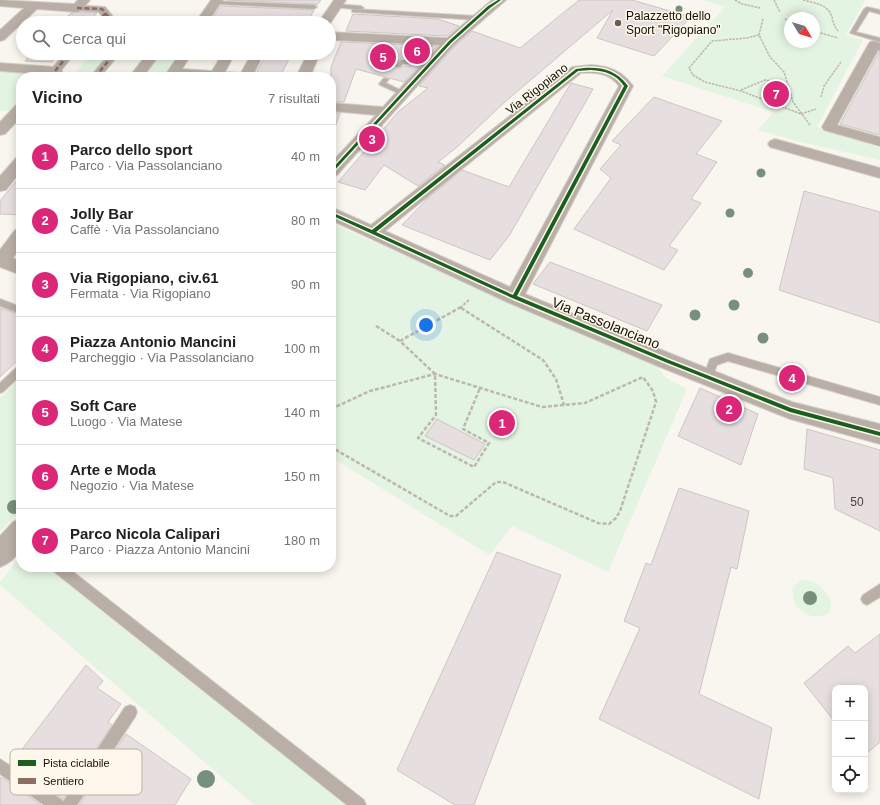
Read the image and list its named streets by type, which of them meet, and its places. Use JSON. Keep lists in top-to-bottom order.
{
  "streets": {
    "street": ["Via Rigopiano", "Via Passolanciano"]
  },
  "crossings": [
    ["Via Rigopiano", "Via Passolanciano"]
  ],
  "places": ["Palazzetto dello Sport \"Rigopiano\""],
  "house_numbers": ["50"],
  "legend": ["Pista ciclabile", "Sentiero"],
  "north": "bottom right",
  "page": {
    "search": "Cerca qui",
    "pins": [
      "6",
      "5",
      "7",
      "3",
      "4",
      "2",
      "1"
    ],
    "heading": ["Vicino", "7 risultati"],
    "list": [
      {
        "mark": "1",
        "name": "Parco dello sport",
        "note": "Parco · Via Passolanciano",
        "value": "40 m"
      },
      {
        "mark": "2",
        "name": "Jolly Bar",
        "note": "Caffè · Via Passolanciano",
        "value": "80 m"
      },
      {
        "mark": "3",
        "name": "Via Rigopiano, civ.61",
        "note": "Fermata · Via Rigopiano",
        "value": "90 m"
      },
      {
        "mark": "4",
        "name": "Piazza Antonio Mancini",
        "note": "Parcheggio · Via Passolanciano",
        "value": "100 m"
      },
      {
        "mark": "5",
        "name": "Soft Care",
        "note": "Luogo · Via Matese",
        "value": "140 m"
      },
      {
        "mark": "6",
        "name": "Arte e Moda",
        "note": "Negozio · Via Matese",
        "value": "150 m"
      },
      {
        "mark": "7",
        "name": "Parco Nicola Calipari",
        "note": "Parco · Piazza Antonio Mancini",
        "value": "180 m"
      }
    ],
    "map_buttons": ["+", "−"]
  }
}
